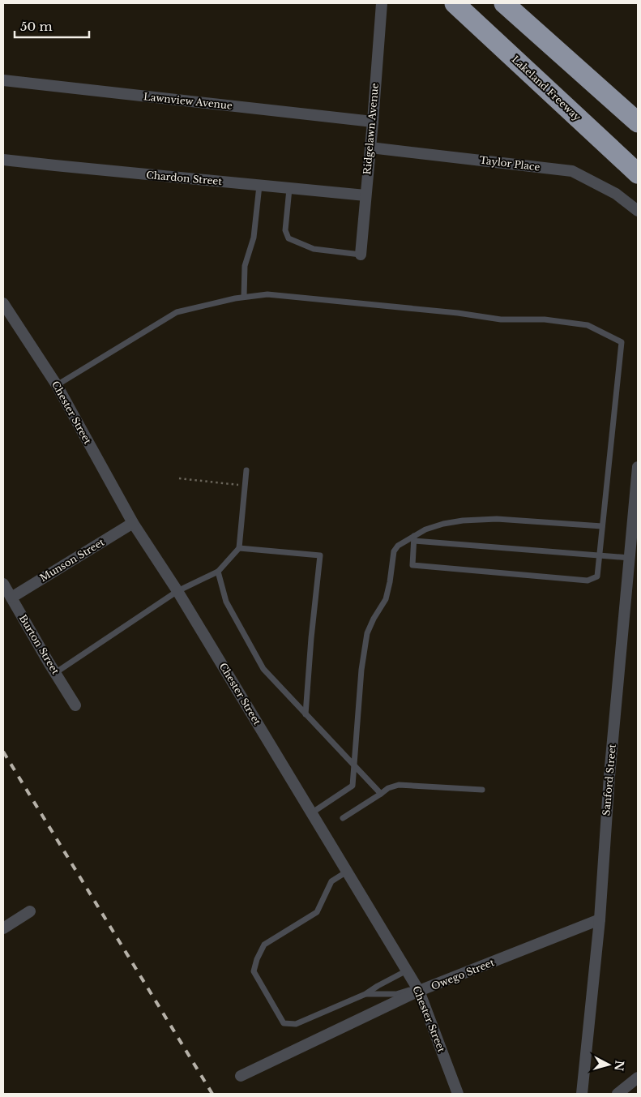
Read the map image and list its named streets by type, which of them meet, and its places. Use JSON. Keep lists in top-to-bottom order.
{
  "streets": {
    "highway": ["Lakeland Freeway"],
    "street": [
      "Lawnview Avenue",
      "Ridgelawn Avenue",
      "Taylor Place",
      "Chardon Street",
      "Chester Street",
      "Munson Street",
      "Burton Street",
      "Sanford Street",
      "Owego Street"
    ]
  },
  "crossings": [
    ["Lawnview Avenue", "Ridgelawn Avenue"],
    ["Ridgelawn Avenue", "Taylor Place"],
    ["Ridgelawn Avenue", "Chardon Street"],
    ["Chester Street", "Munson Street"],
    ["Chester Street", "Owego Street"],
    ["Munson Street", "Burton Street"],
    ["Sanford Street", "Owego Street"]
  ],
  "scale_bar": "50 m",
  "north": "right"
}
